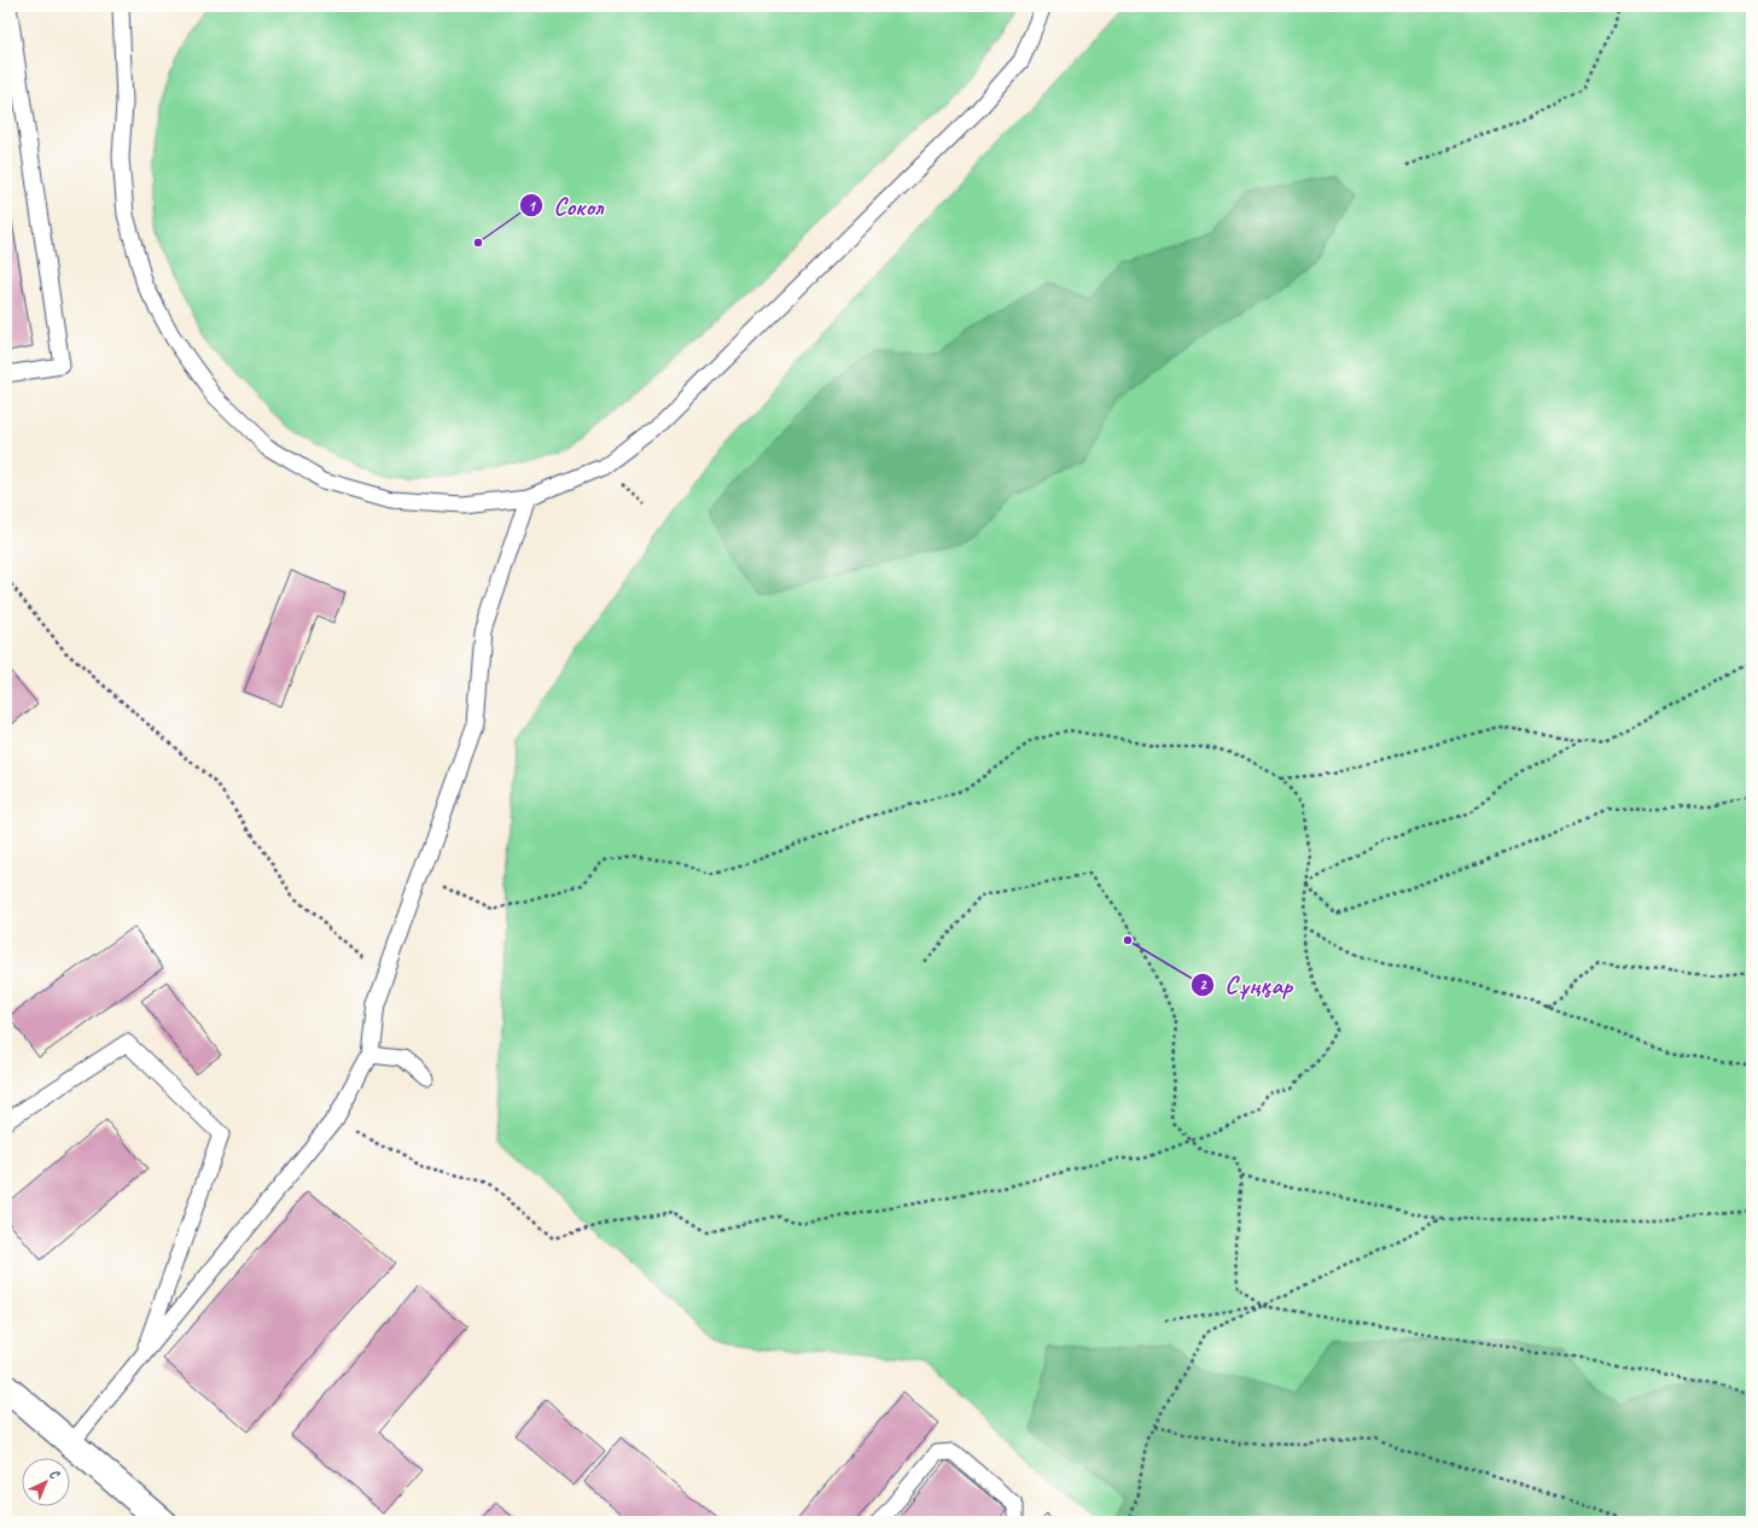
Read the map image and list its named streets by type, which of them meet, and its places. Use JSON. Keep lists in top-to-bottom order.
{
  "places": ["Сокол", "Сұңқар"],
  "north": "top right"
}
